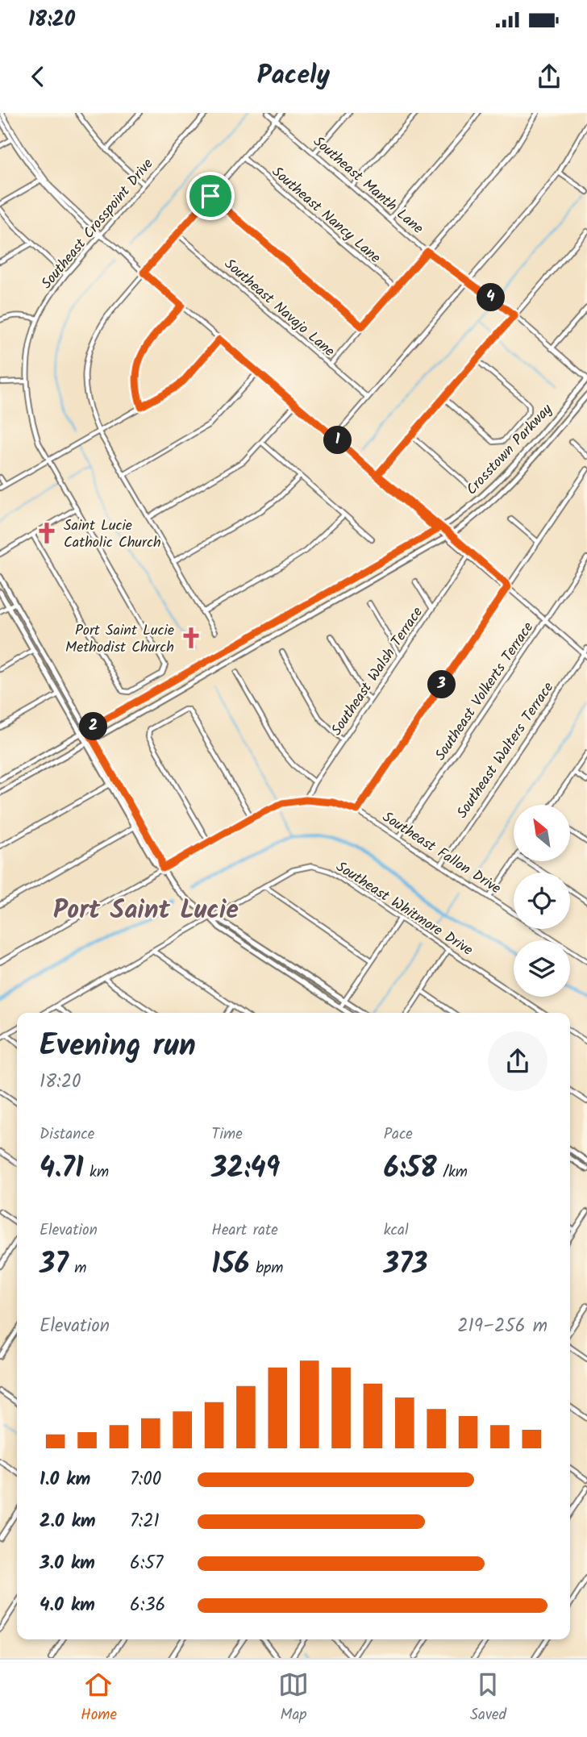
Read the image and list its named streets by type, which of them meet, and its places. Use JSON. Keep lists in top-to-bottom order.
{
  "streets": {
    "main road": ["Crosstown Parkway"],
    "street": [
      "Southeast Manth Lane",
      "Southeast Nancy Lane",
      "Southeast Crosspoint Drive",
      "Southeast Navajo Lane",
      "Southeast Walsh Terrace",
      "Southeast Volkerts Terrace",
      "Southeast Walters Terrace",
      "Southeast Fallon Drive",
      "Southeast Whitmore Drive"
    ]
  },
  "crossings": [
    ["Southeast Manth Lane", "Crosstown Parkway"],
    ["Southeast Walsh Terrace", "Southeast Fallon Drive"],
    ["Southeast Volkerts Terrace", "Southeast Fallon Drive"],
    ["Southeast Walters Terrace", "Southeast Fallon Drive"]
  ],
  "districts": ["Port Saint Lucie"],
  "places": {
    "church": ["Saint Lucie Catholic Church", "Port Saint Lucie Methodist Church"]
  },
  "north": "top left",
  "page": {
    "status": "18:20",
    "header": "Pacely",
    "pins": [
      "4",
      "1",
      "3",
      "2"
    ],
    "heading": ["Evening run", "18:20"],
    "stats": [
      ["Distance", "4.71 km"],
      ["Time", "32:49"],
      ["Pace", "6:58 /km"],
      ["Elevation", "37 m"],
      ["Heart rate", "156 bpm"],
      ["kcal", "373"]
    ],
    "chart": ["Elevation", "219–256 m"],
    "list": [
      {
        "name": "1.0 km",
        "note": "7:00"
      },
      {
        "name": "2.0 km",
        "note": "7:21"
      },
      {
        "name": "3.0 km",
        "note": "6:57"
      },
      {
        "name": "4.0 km",
        "note": "6:36"
      }
    ],
    "tabs": ["Home", "Map", "Saved"]
  }
}
